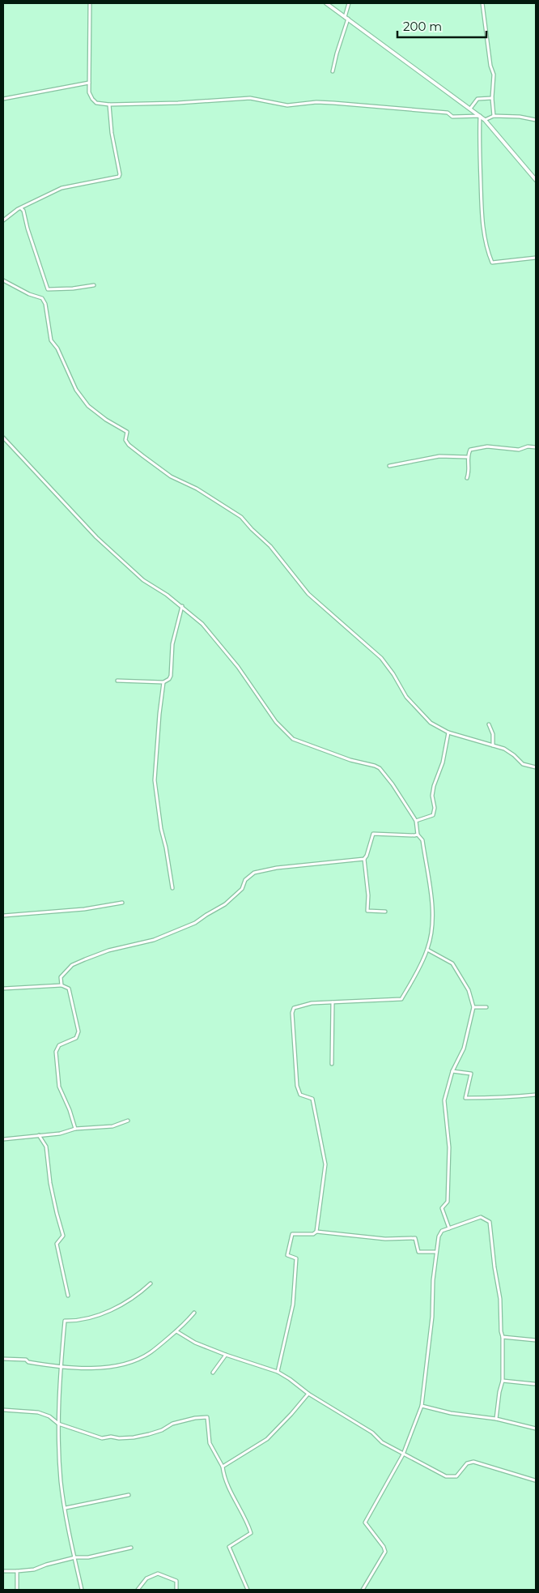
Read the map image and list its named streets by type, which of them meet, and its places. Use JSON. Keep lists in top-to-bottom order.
{
  "scale_bar": "200 m"
}
